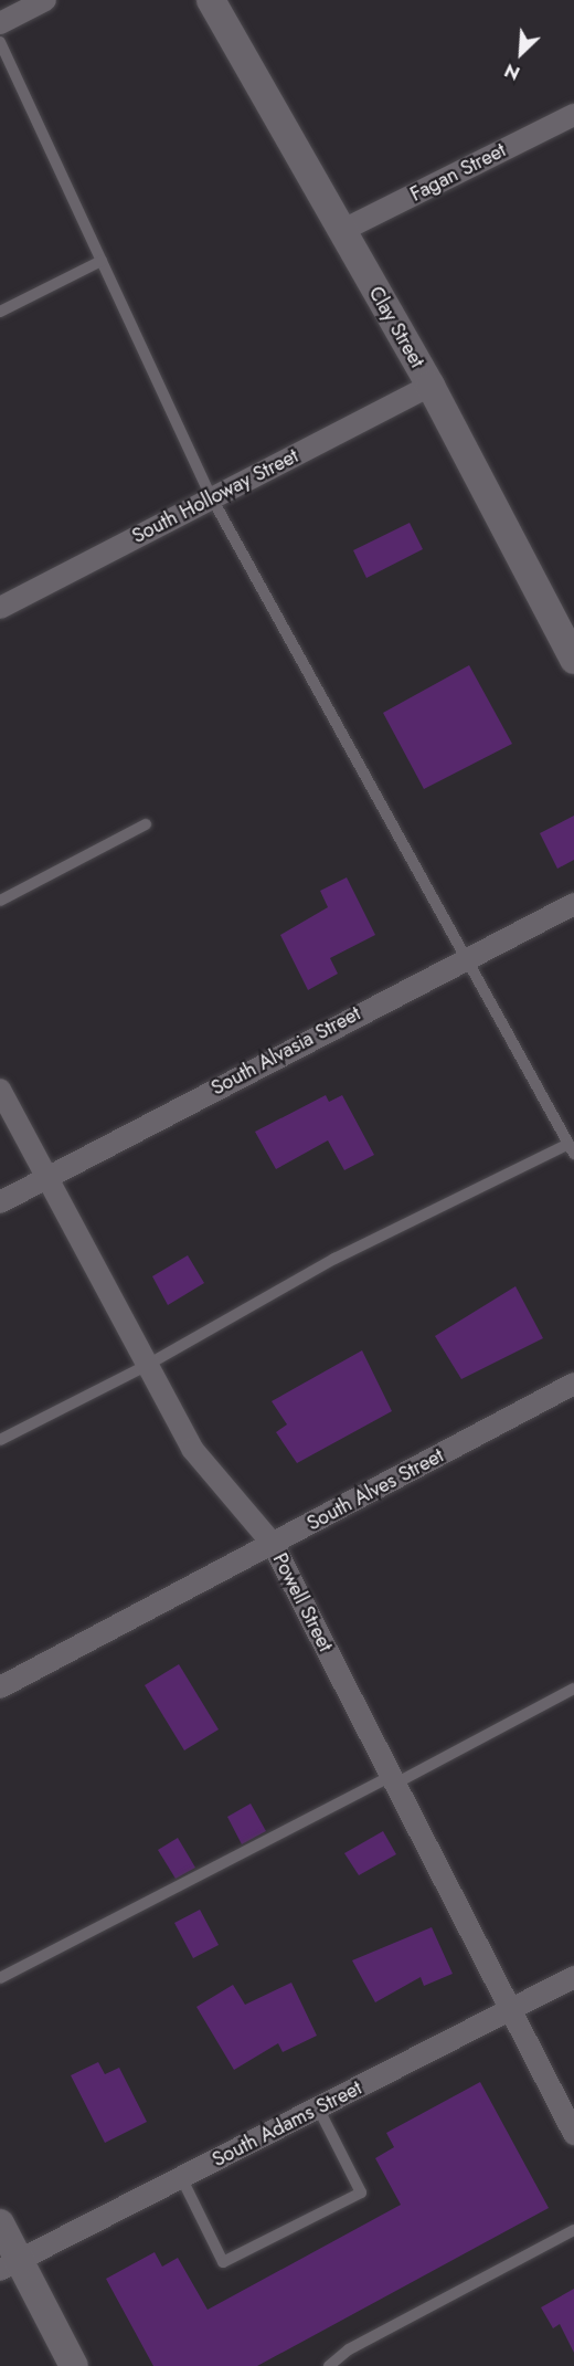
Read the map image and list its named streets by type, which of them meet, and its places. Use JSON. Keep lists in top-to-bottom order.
{
  "streets": {
    "street": [
      "Fagan Street",
      "Clay Street",
      "South Holloway Street",
      "South Alvasia Street",
      "South Alves Street",
      "Powell Street",
      "South Adams Street"
    ]
  },
  "crossings": [
    ["Fagan Street", "Clay Street"],
    ["Clay Street", "South Holloway Street"],
    ["South Alvasia Street", "Powell Street"],
    ["South Alves Street", "Powell Street"],
    ["Powell Street", "South Adams Street"]
  ],
  "north": "bottom left"
}
